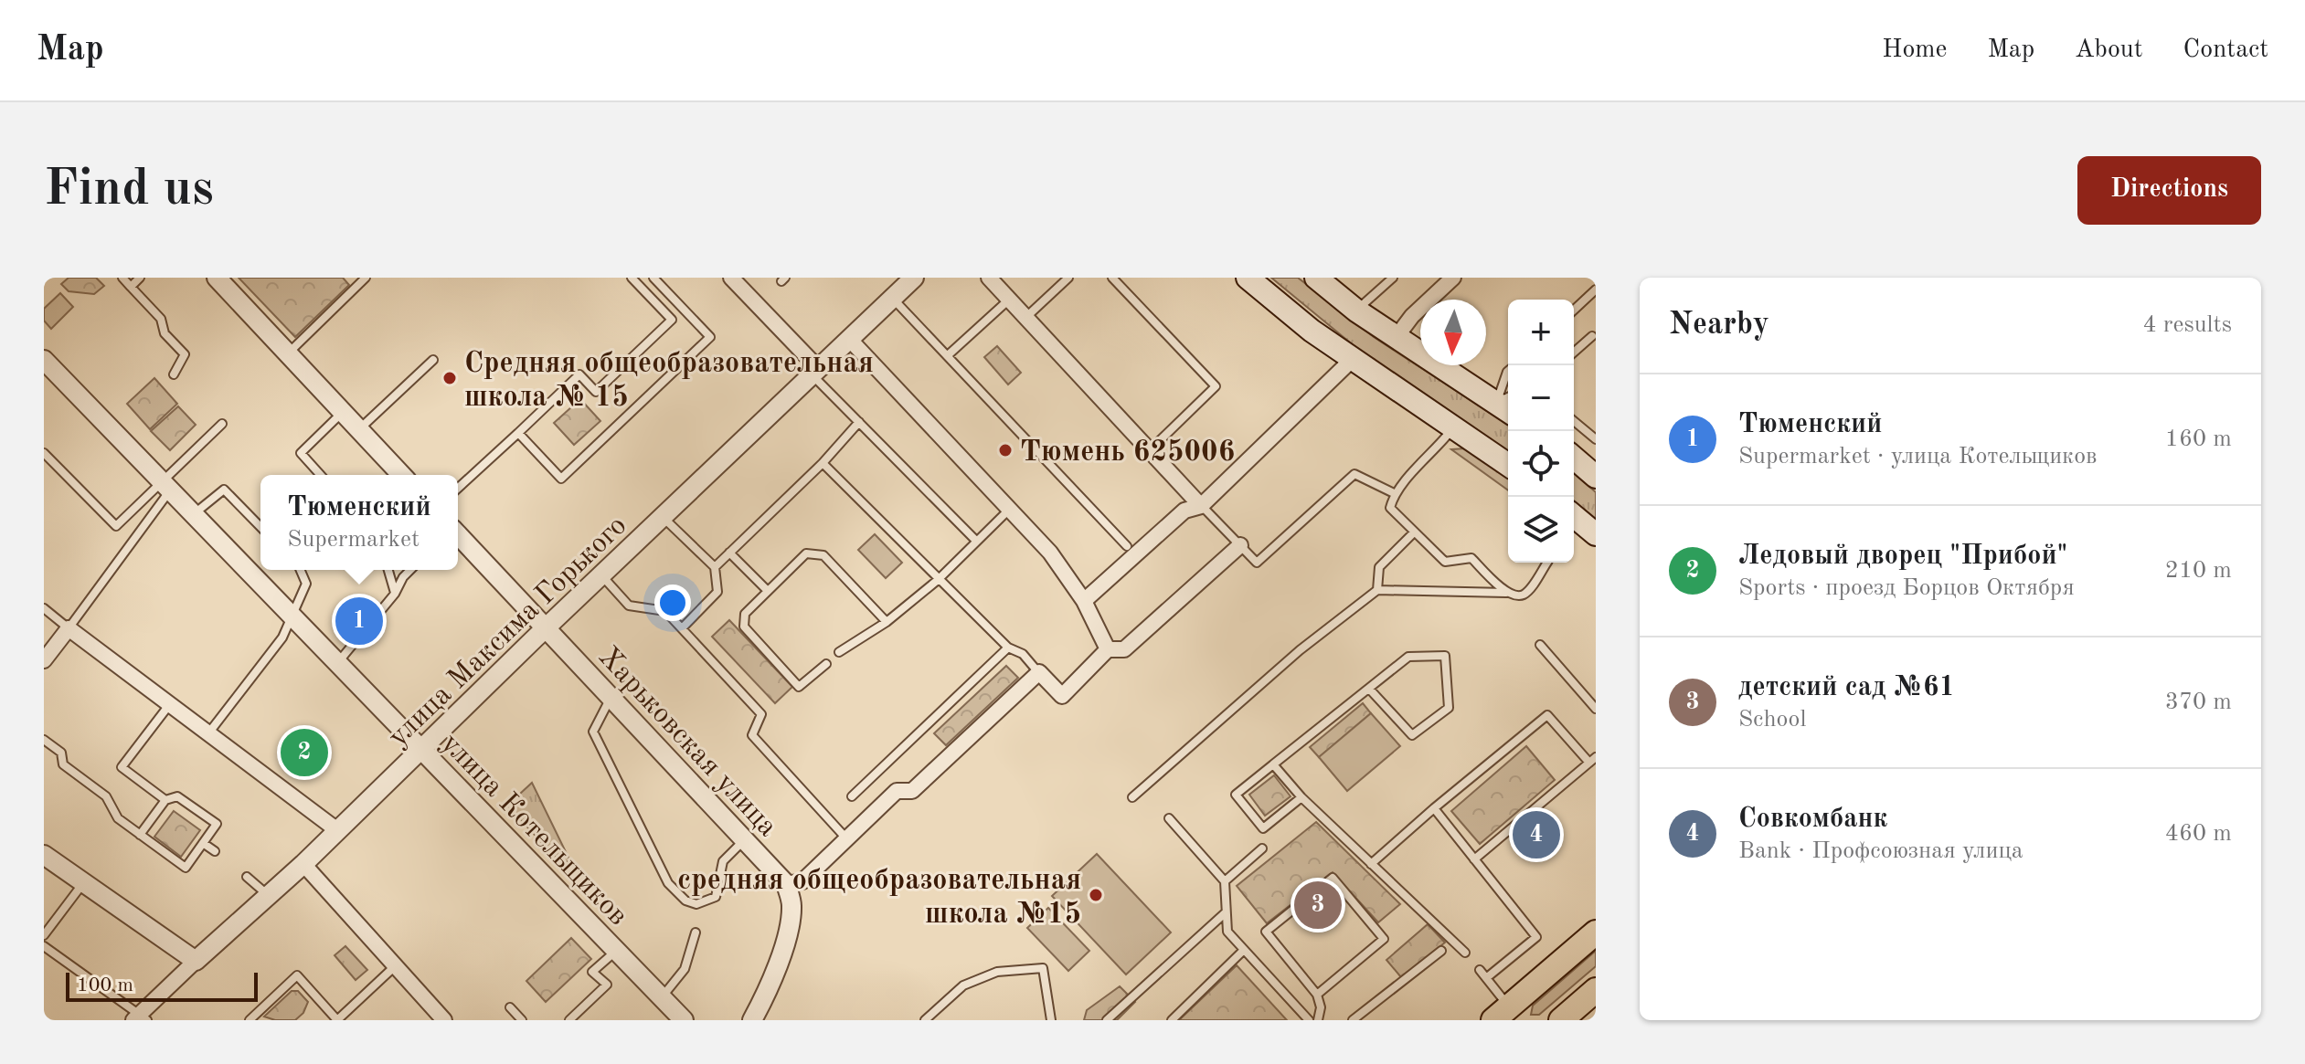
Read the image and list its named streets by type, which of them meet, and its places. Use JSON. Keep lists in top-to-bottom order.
{
  "streets": {
    "street": ["улица Максима Горького", "Харьковская улица", "улица Котельщиков"]
  },
  "crossings": [
    ["улица Максима Горького", "Харьковская улица"],
    ["улица Максима Горького", "улица Котельщиков"]
  ],
  "places": ["Средняя общеобразовательная школа № 15", "Тюмень 625006", "средняя общеобразовательная школа №15"],
  "scale_bar": "100 m",
  "north": "bottom",
  "page": {
    "header": "Map",
    "nav": [
      "Home",
      "Map",
      "About",
      "Contact"
    ],
    "buttons": "Directions",
    "title": "Find us",
    "heading": ["Nearby", "4 results"],
    "map_buttons": ["+", "−"],
    "list": [
      {
        "mark": "1",
        "name": "Тюменский",
        "note": "Supermarket · улица Котельщиков",
        "value": "160 m"
      },
      {
        "mark": "2",
        "name": "Ледовый дворец \"Прибой\"",
        "note": "Sports · проезд Борцов Октября",
        "value": "210 m"
      },
      {
        "mark": "3",
        "name": "детский сад №61",
        "note": "School",
        "value": "370 m"
      },
      {
        "mark": "4",
        "name": "Совкомбанк",
        "note": "Bank · Профсоюзная улица",
        "value": "460 m"
      }
    ],
    "popup": ["Тюменский", "Supermarket"],
    "pins": [
      "1",
      "2",
      "4",
      "3"
    ],
    "scale": "100 m"
  }
}
